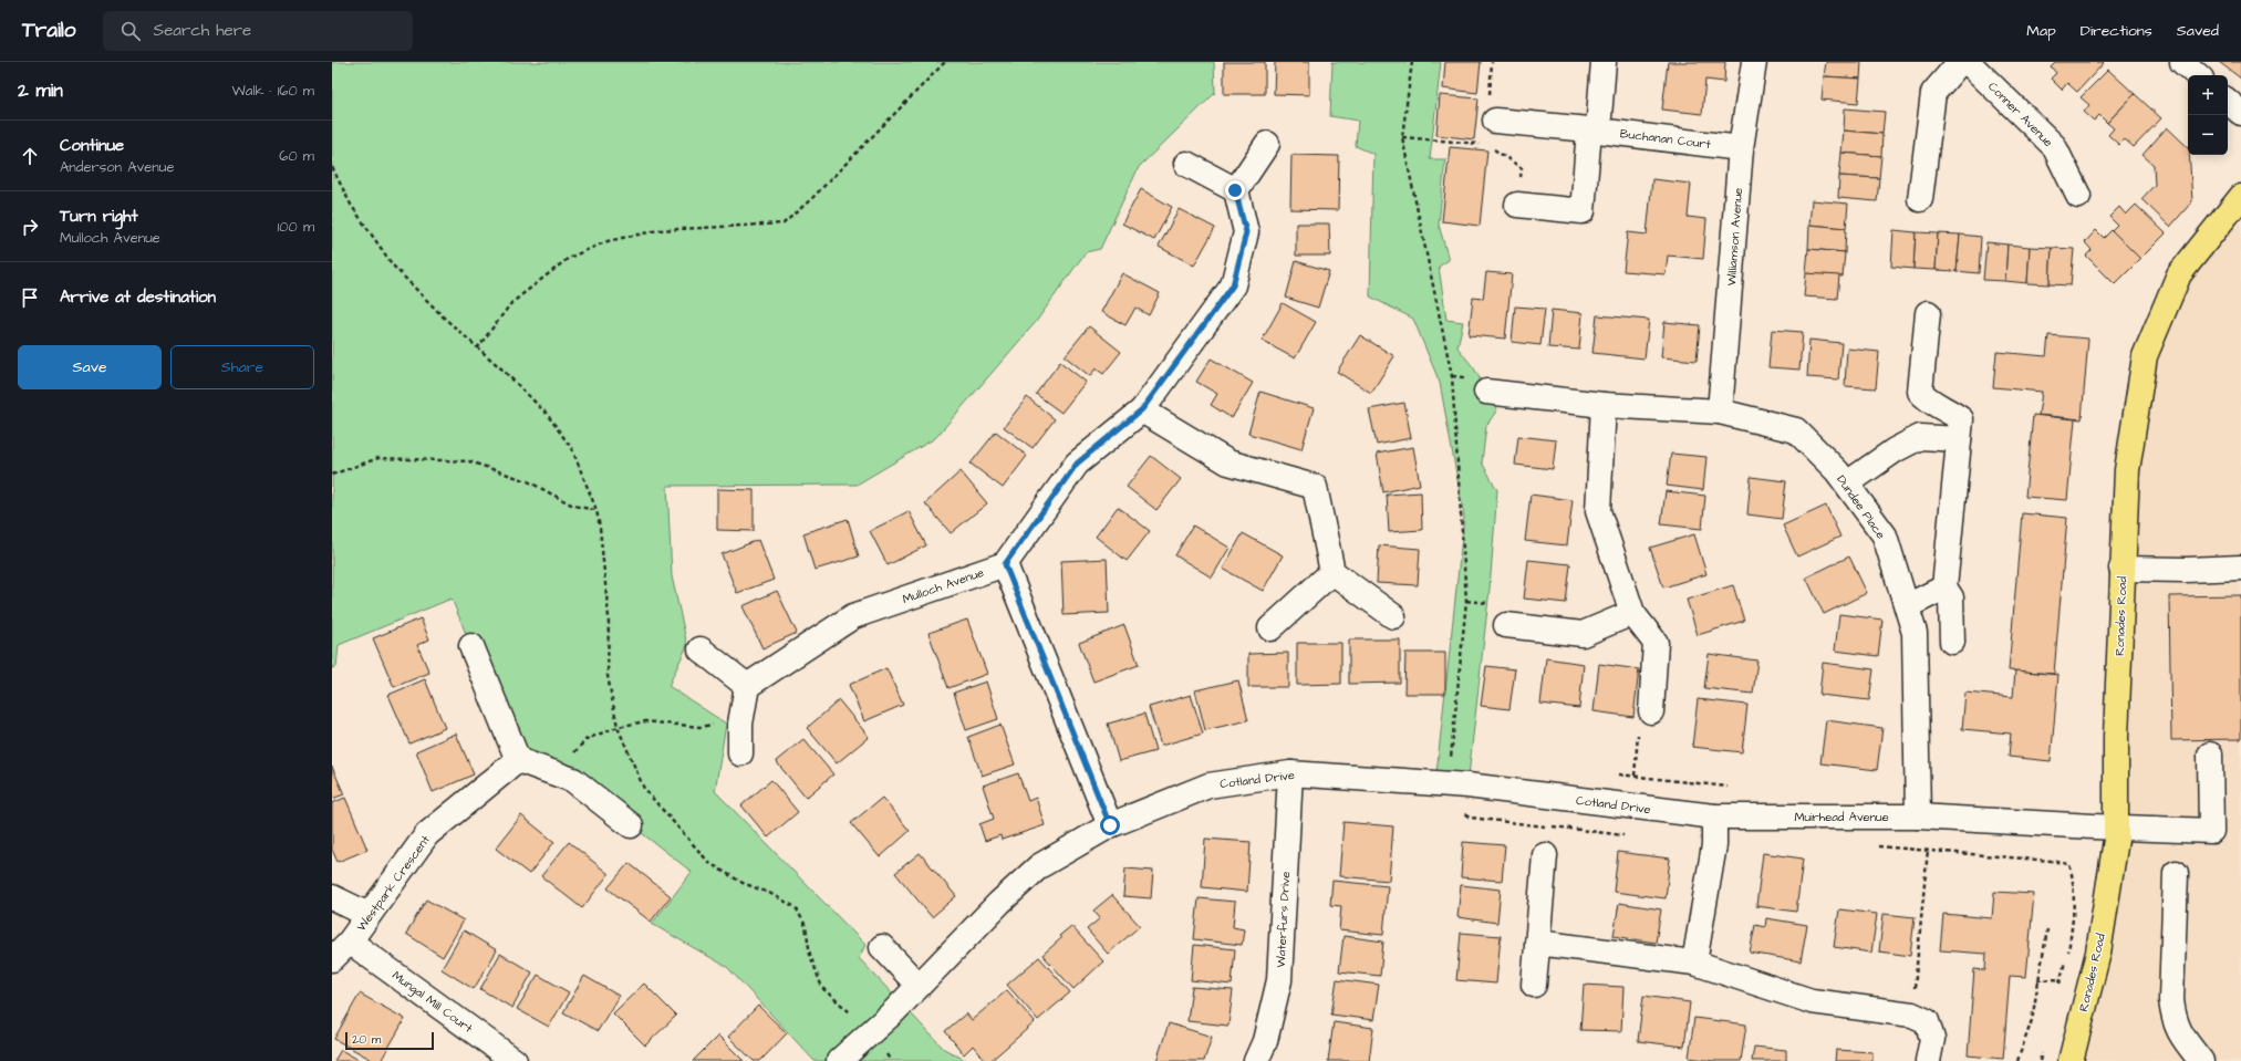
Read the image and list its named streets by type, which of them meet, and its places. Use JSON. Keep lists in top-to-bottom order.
{
  "streets": {
    "main road": ["Ronades Road"],
    "street": [
      "Conner Avenue",
      "Buchanan Court",
      "Williamson Avenue",
      "Dundee Place",
      "Mulloch Avenue",
      "Cotland Drive",
      "Muirhead Avenue",
      "Westpark Crescent",
      "Waterfurs Drive",
      "Mungal Mill Court"
    ]
  },
  "crossings": [
    ["Buchanan Court", "Williamson Avenue"],
    ["Williamson Avenue", "Dundee Place"],
    ["Dundee Place", "Muirhead Avenue"],
    ["Ronades Road", "Muirhead Avenue"],
    ["Cotland Drive", "Muirhead Avenue"],
    ["Cotland Drive", "Waterfurs Drive"],
    ["Westpark Crescent", "Mungal Mill Court"]
  ],
  "scale_bar": "20 m",
  "page": {
    "header": "Trailo",
    "search": "Search here",
    "nav": ["Map", "Directions", "Saved"],
    "heading": ["2 min", "Walk · 160 m"],
    "map_buttons": ["+", "−"],
    "list": [
      ["Continue", "Anderson Avenue", "60 m"],
      ["Turn right", "Mulloch Avenue", "100 m"],
      "Arrive at destination"
    ],
    "buttons": ["Save", "Share"],
    "scale": "20 m"
  }
}
